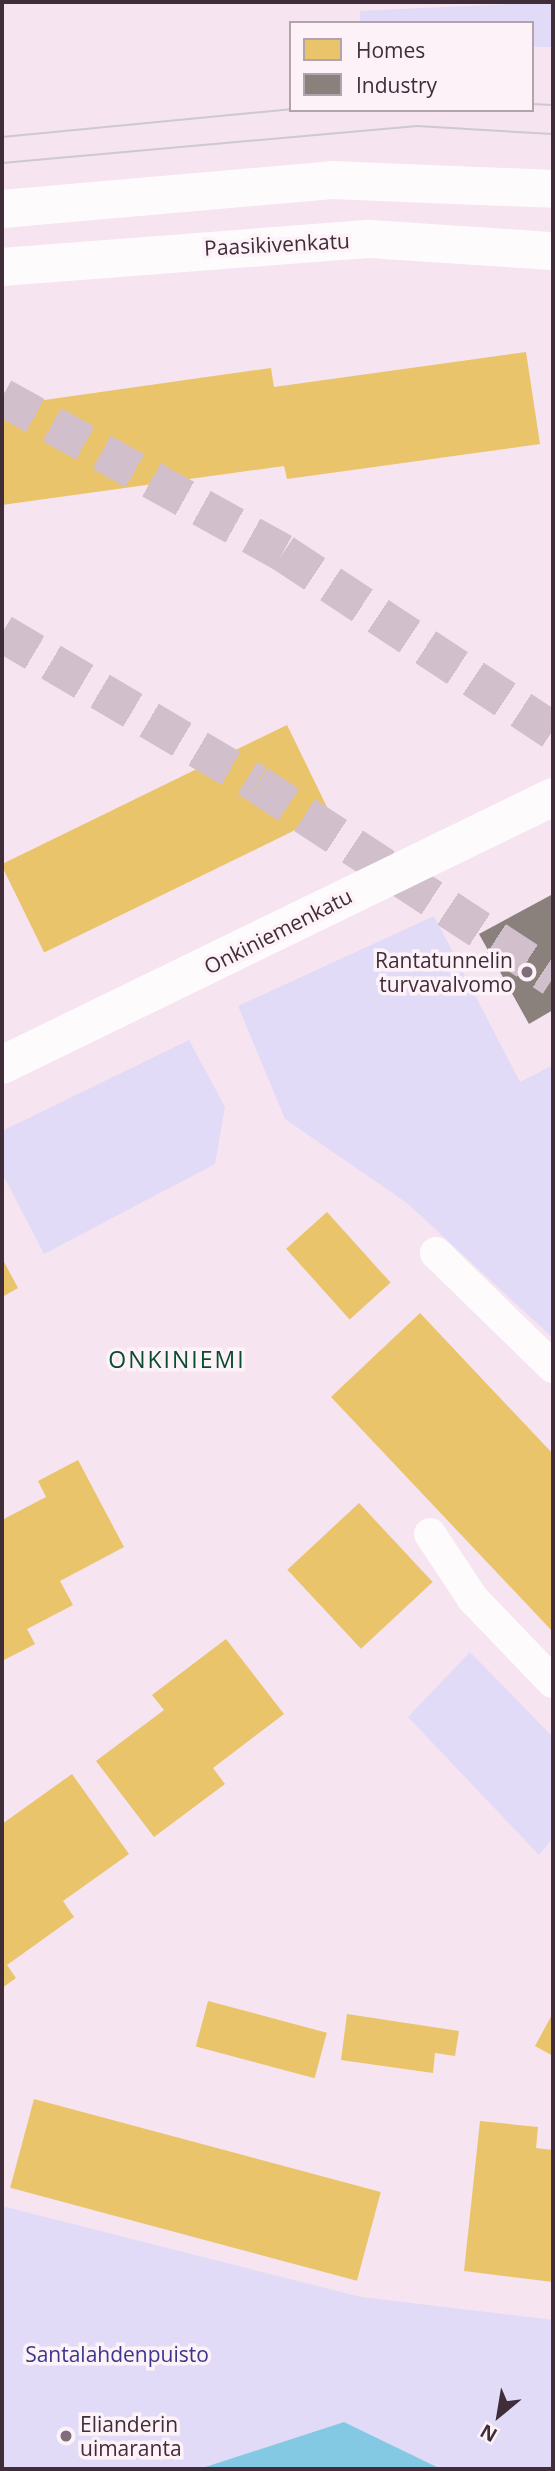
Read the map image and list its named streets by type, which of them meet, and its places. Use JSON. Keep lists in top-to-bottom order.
{
  "streets": {
    "main road": ["Paasikivenkatu", "Onkiniemenkatu"]
  },
  "districts": ["ONKINIEMI"],
  "parks": ["Santalahdenpuisto"],
  "places": ["Rantatunnelin turvavalvomo", "Elianderin uimaranta"],
  "legend": ["Homes", "Industry"],
  "north": "bottom left"
}
